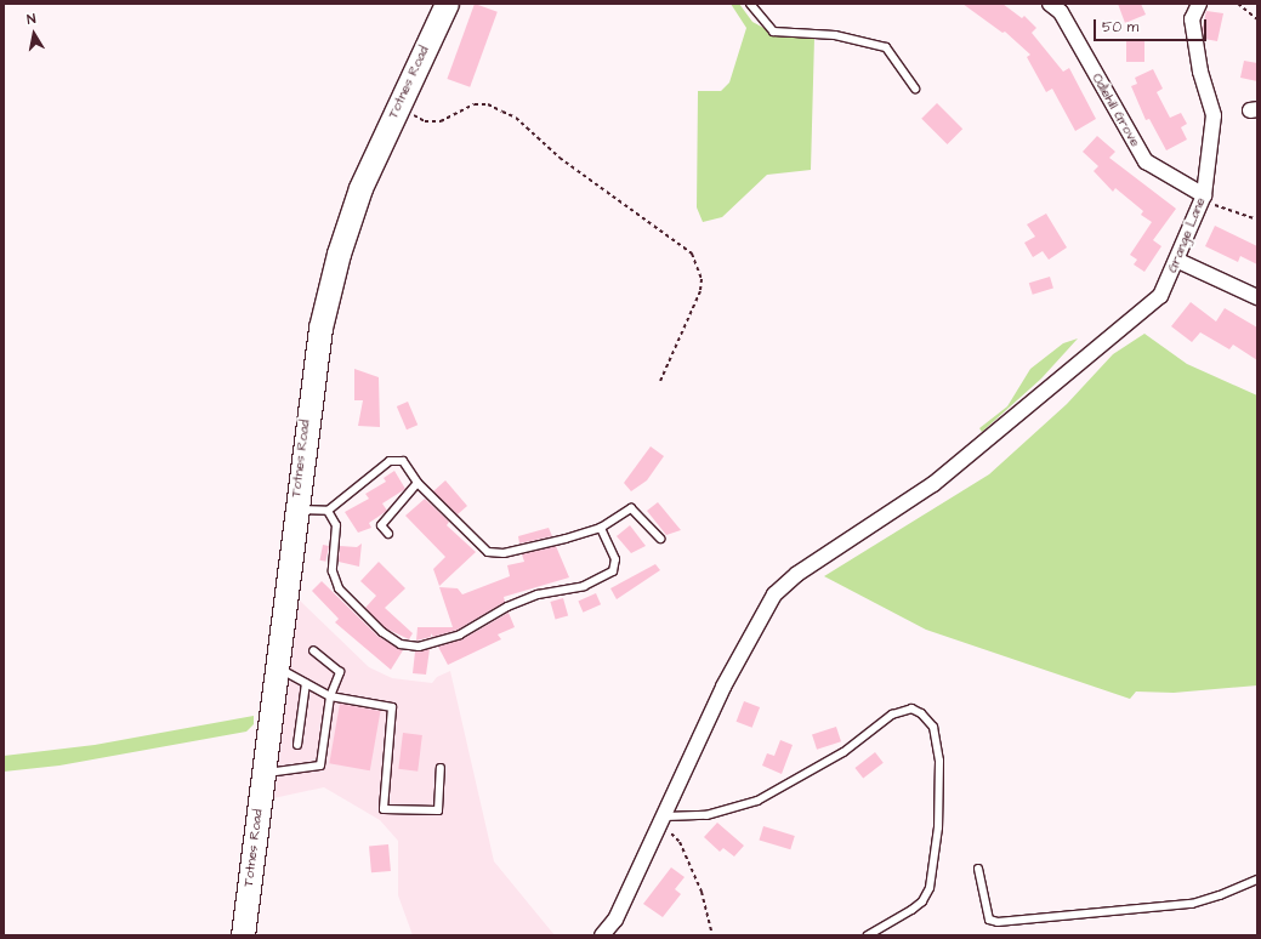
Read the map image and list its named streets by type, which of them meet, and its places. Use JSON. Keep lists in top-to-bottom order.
{
  "streets": {
    "main road": ["Totnes Road"],
    "street": ["Odlehill Grove", "Grange Lane"]
  },
  "crossings": [
    ["Odlehill Grove", "Grange Lane"]
  ],
  "scale_bar": "50 m",
  "north": "top"
}
